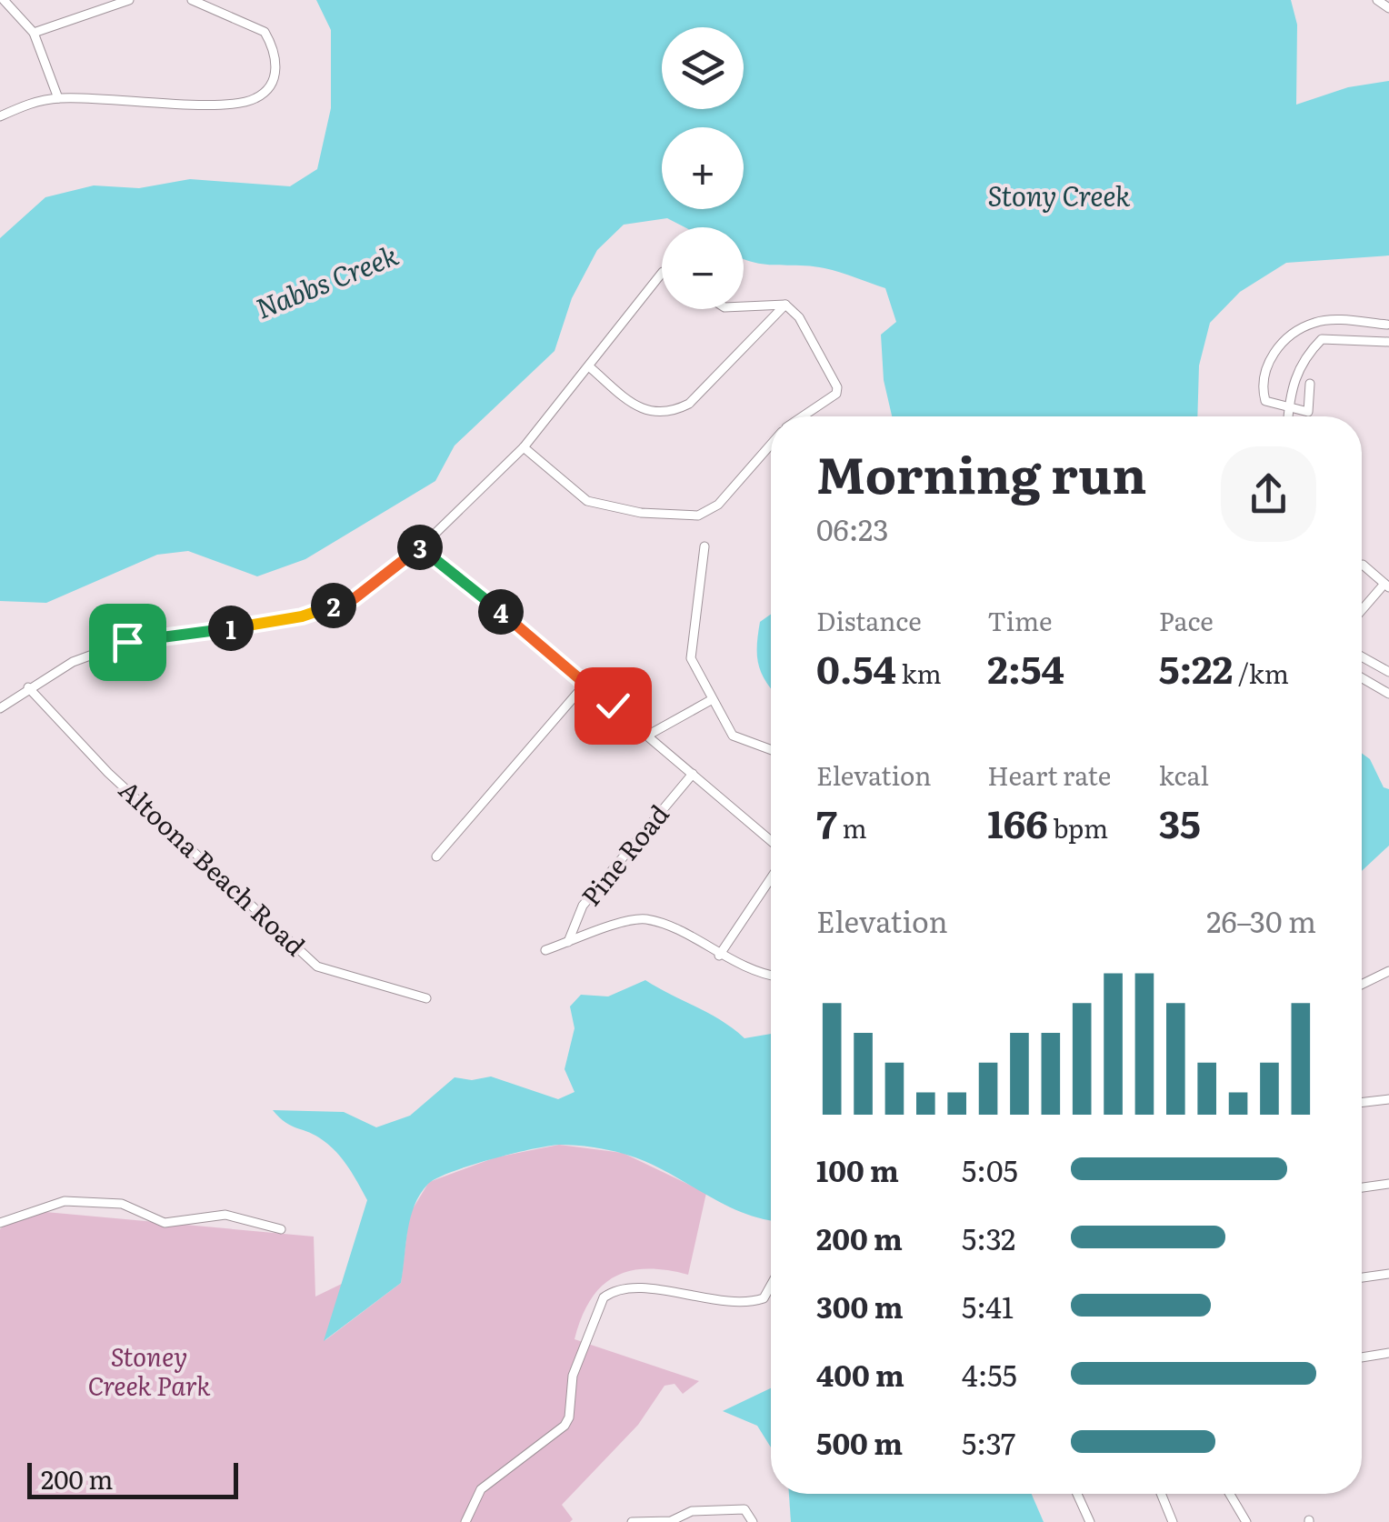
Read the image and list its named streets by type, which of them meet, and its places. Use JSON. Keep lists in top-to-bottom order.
{
  "streets": {
    "street": ["Pine Road", "Altoona Beach Road"]
  },
  "water": ["Stony Creek", "Nabbs Creek"],
  "parks": ["Stoney Creek Park"],
  "scale_bar": "200 m",
  "page": {
    "map_buttons": ["+", "−"],
    "heading": ["Morning run", "06:23"],
    "pins": [
      "3",
      "2",
      "4",
      "1"
    ],
    "stats": [
      ["Distance", "0.54 km"],
      ["Time", "2:54"],
      ["Pace", "5:22 /km"],
      ["Elevation", "7 m"],
      ["Heart rate", "166 bpm"],
      ["kcal", "35"]
    ],
    "chart": ["Elevation", "26–30 m"],
    "list": [
      {
        "name": "100 m",
        "note": "5:05"
      },
      {
        "name": "200 m",
        "note": "5:32"
      },
      {
        "name": "300 m",
        "note": "5:41"
      },
      {
        "name": "400 m",
        "note": "4:55"
      },
      {
        "name": "500 m",
        "note": "5:37"
      }
    ],
    "scale": "200 m"
  }
}
